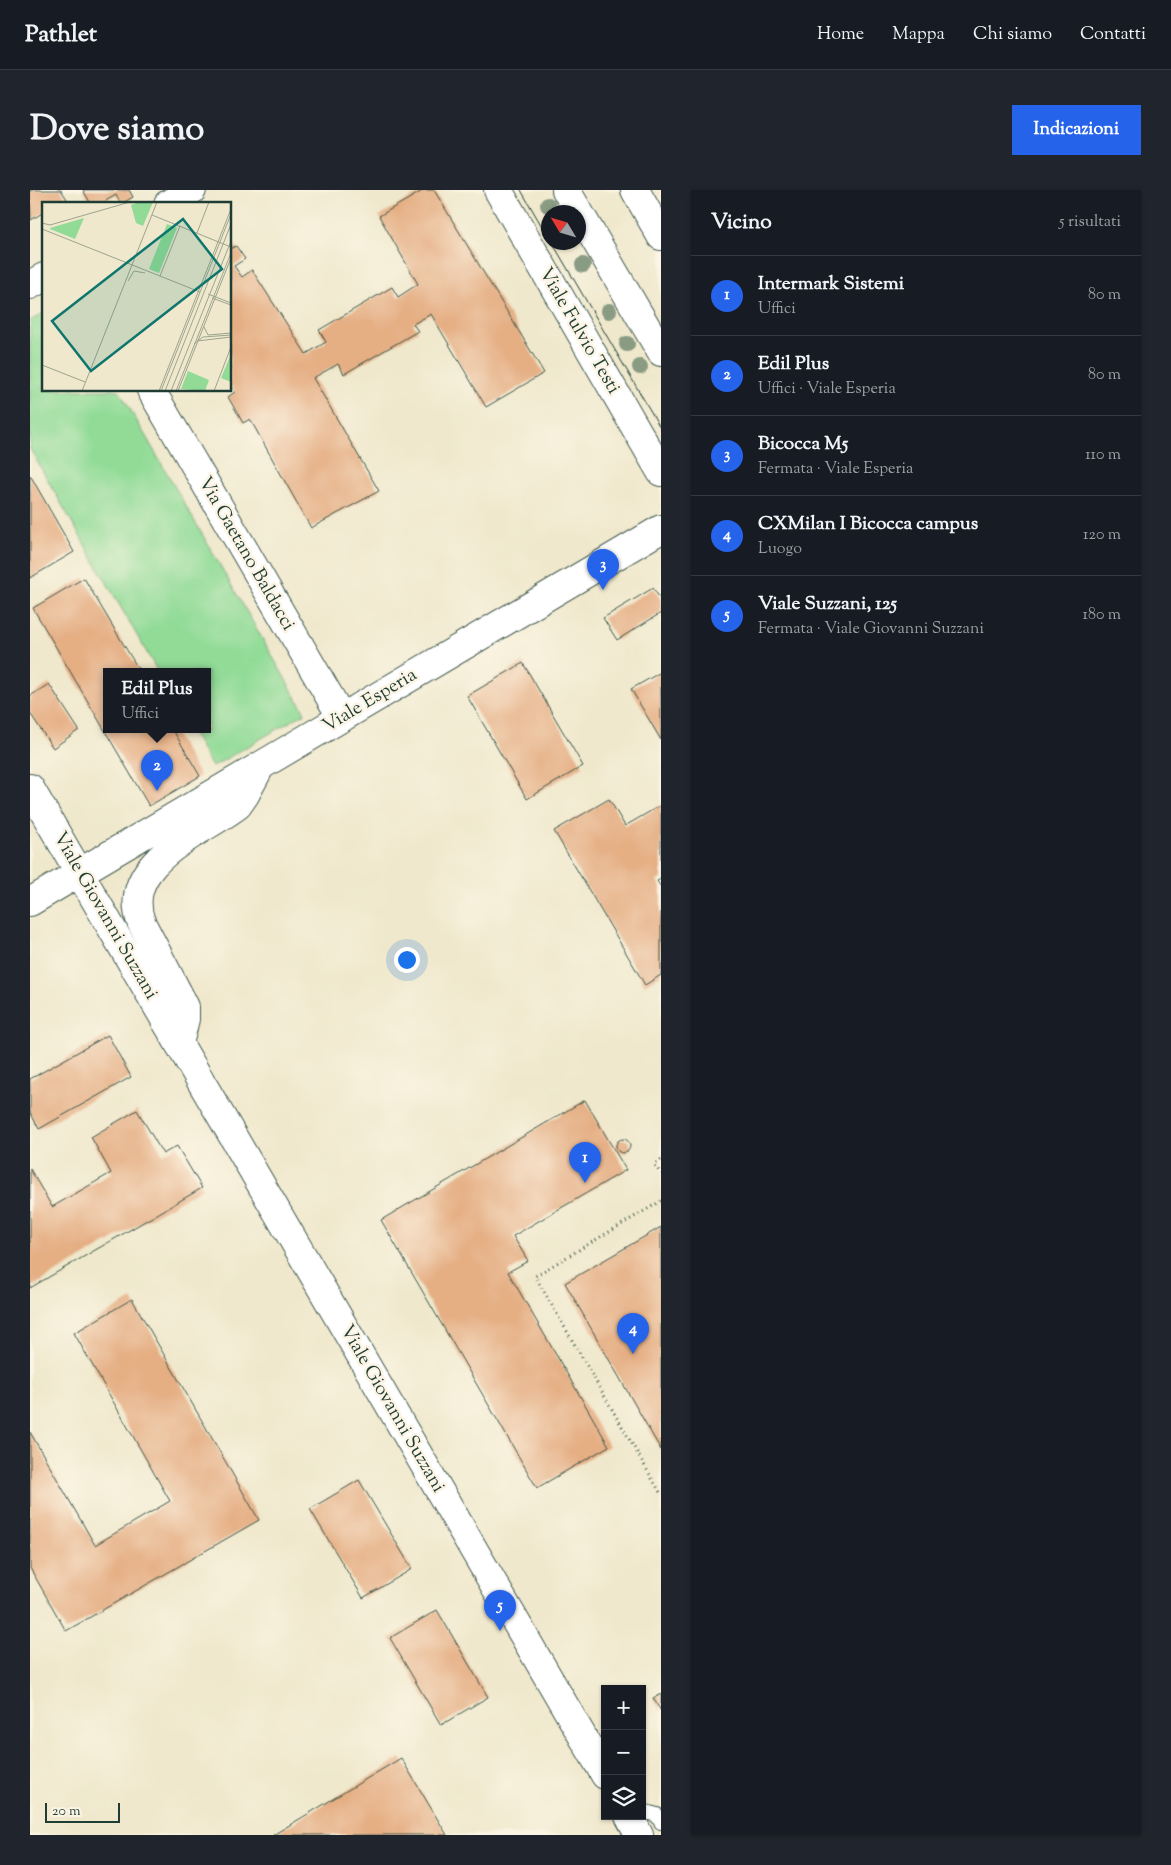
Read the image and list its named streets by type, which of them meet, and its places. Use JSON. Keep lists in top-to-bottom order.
{
  "streets": {
    "street": [
      "Viale Fulvio Testi",
      "Via Gaetano Baldacci",
      "Viale Esperia",
      "Viale Giovanni Suzzani"
    ]
  },
  "crossings": [
    ["Via Gaetano Baldacci", "Viale Esperia"],
    ["Viale Esperia", "Viale Giovanni Suzzani"]
  ],
  "scale_bar": "20 m",
  "north": "top left",
  "page": {
    "header": "Pathlet",
    "nav": [
      "Home",
      "Mappa",
      "Chi siamo",
      "Contatti"
    ],
    "title": "Dove siamo",
    "buttons": "Indicazioni",
    "heading": ["Vicino", "5 risultati"],
    "list": [
      {
        "mark": "1",
        "name": "Intermark Sistemi",
        "note": "Uffici",
        "value": "80 m"
      },
      {
        "mark": "2",
        "name": "Edil Plus",
        "note": "Uffici · Viale Esperia",
        "value": "80 m"
      },
      {
        "mark": "3",
        "name": "Bicocca M5",
        "note": "Fermata · Viale Esperia",
        "value": "110 m"
      },
      {
        "mark": "4",
        "name": "CXMilan I Bicocca campus",
        "note": "Luogo",
        "value": "120 m"
      },
      {
        "mark": "5",
        "name": "Viale Suzzani, 125",
        "note": "Fermata · Viale Giovanni Suzzani",
        "value": "180 m"
      }
    ],
    "pins": [
      "3",
      "2",
      "1",
      "4",
      "5"
    ],
    "popup": ["Edil Plus", "Uffici"],
    "map_buttons": ["+", "−"],
    "scale": "20 m"
  }
}
